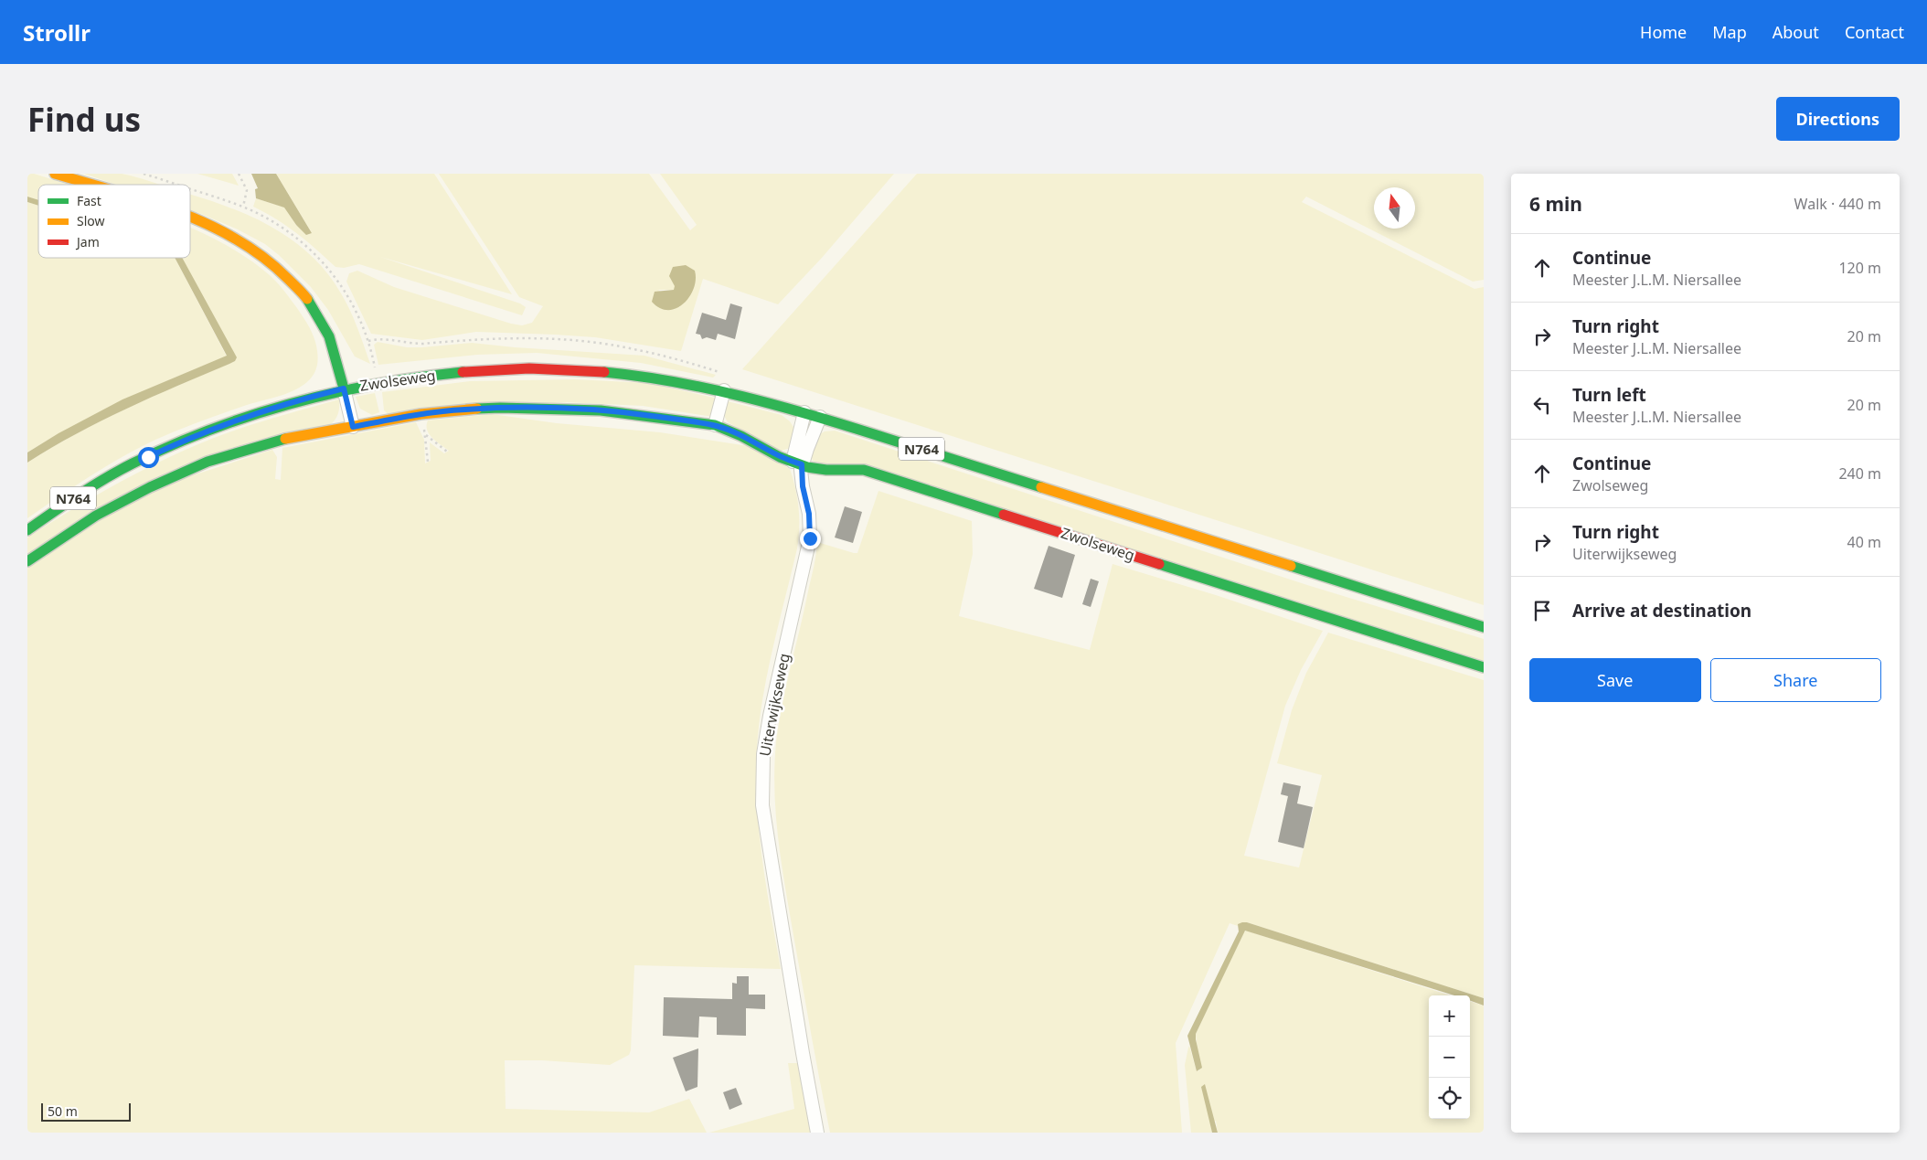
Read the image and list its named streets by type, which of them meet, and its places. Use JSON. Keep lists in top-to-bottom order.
{
  "streets": {
    "main road": ["Zwolseweg", "N764"],
    "street": ["Uiterwijkseweg"]
  },
  "crossings": [
    ["Zwolseweg", "N764"],
    ["Zwolseweg", "Uiterwijkseweg"]
  ],
  "legend": ["Fast", "Slow", "Jam"],
  "scale_bar": "50 m",
  "north": "top",
  "page": {
    "header": "Strollr",
    "nav": [
      "Home",
      "Map",
      "About",
      "Contact"
    ],
    "buttons": [
      "Directions",
      ["Save", "Share"]
    ],
    "title": "Find us",
    "heading": ["6 min", "Walk · 440 m"],
    "list": [
      ["Continue", "Meester J.L.M. Niersallee", "120 m"],
      ["Turn right", "Meester J.L.M. Niersallee", "20 m"],
      ["Turn left", "Meester J.L.M. Niersallee", "20 m"],
      ["Continue", "Zwolseweg", "240 m"],
      ["Turn right", "Uiterwijkseweg", "40 m"],
      "Arrive at destination"
    ],
    "map_buttons": ["+", "−"],
    "scale": "50 m"
  }
}
